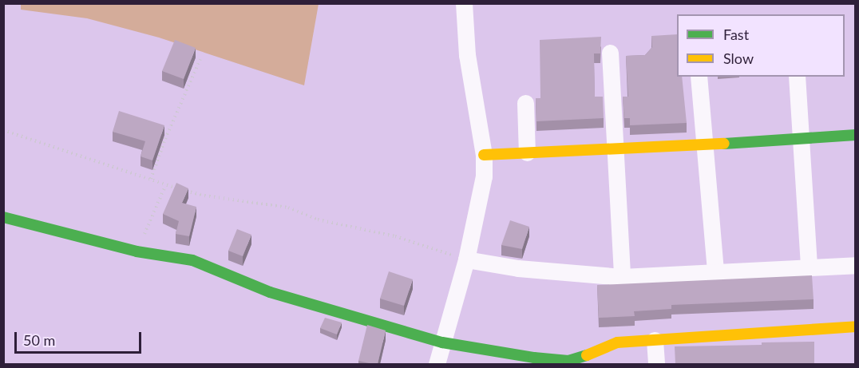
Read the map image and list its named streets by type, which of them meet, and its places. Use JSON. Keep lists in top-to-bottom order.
{
  "legend": ["Fast", "Slow"],
  "scale_bar": "50 m"
}
